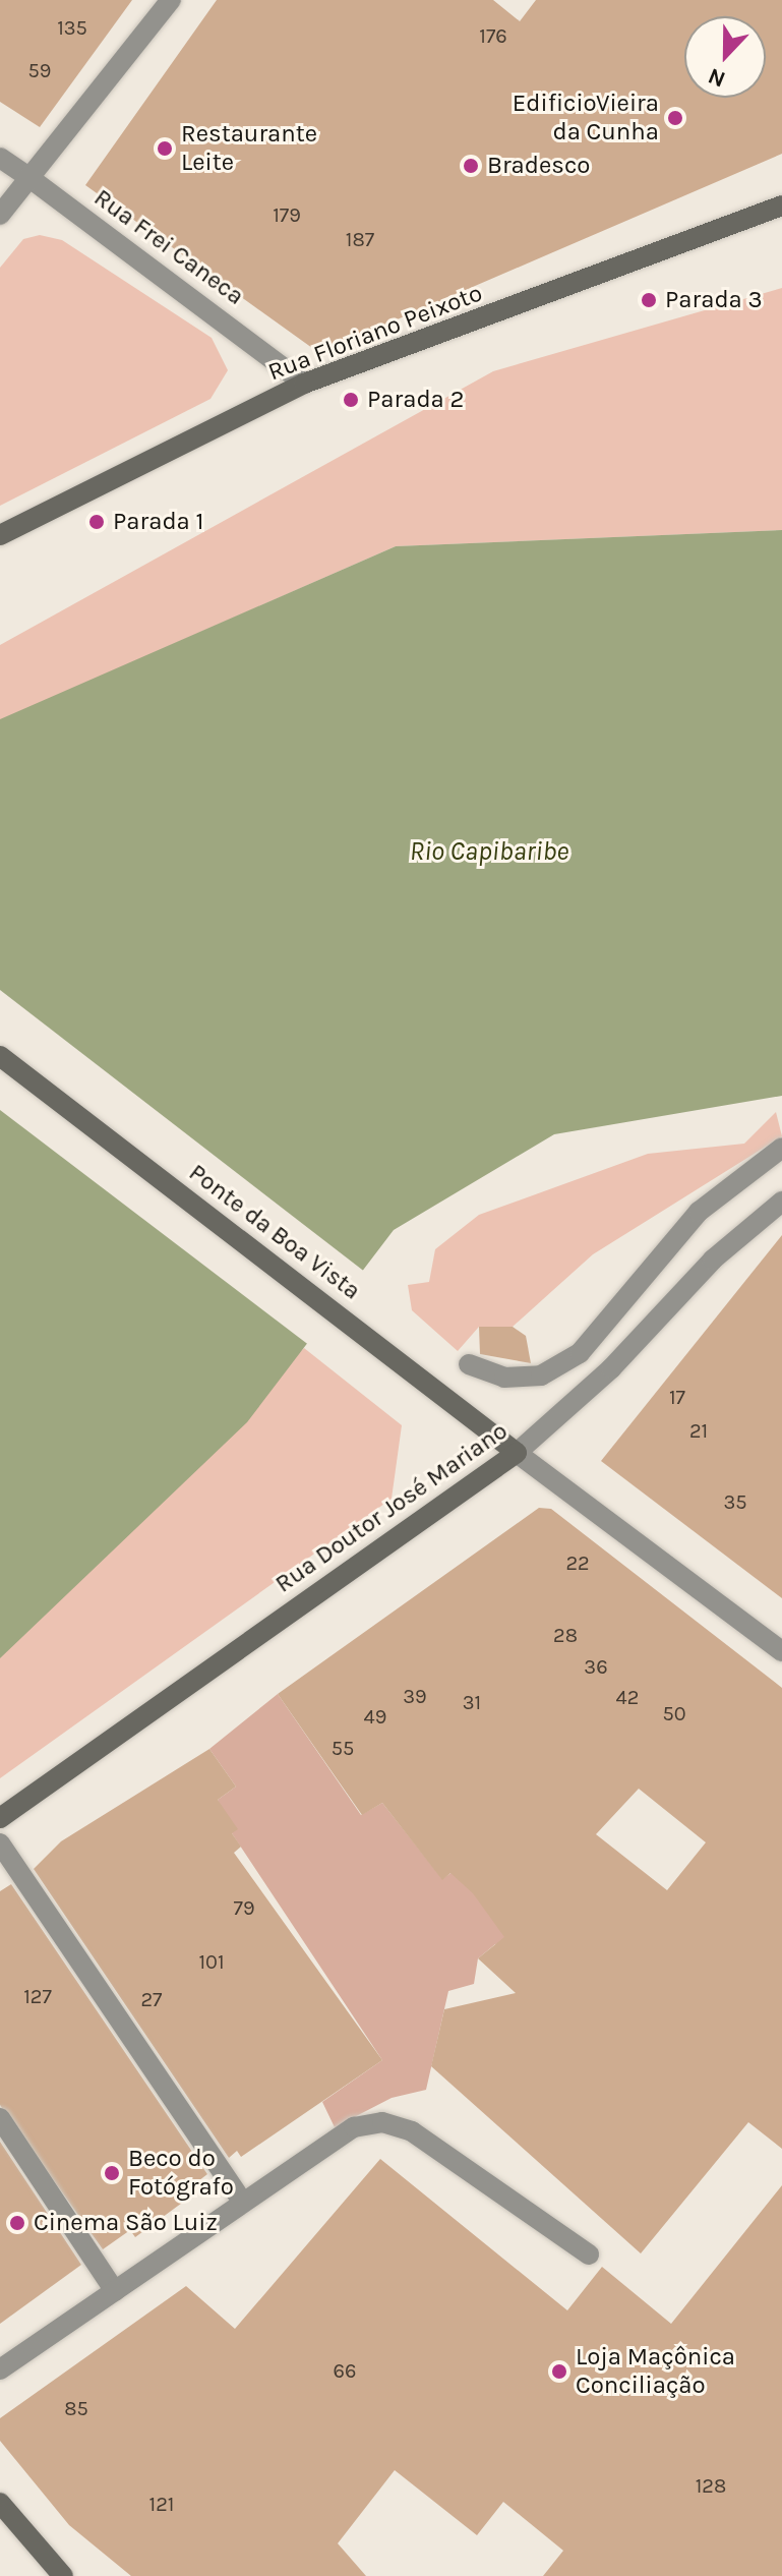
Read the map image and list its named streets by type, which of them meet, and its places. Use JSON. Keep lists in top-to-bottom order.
{
  "streets": {
    "main road": ["Rua Floriano Peixoto", "Ponte da Boa Vista", "Rua Doutor José Mariano"],
    "street": ["Rua Frei Caneca"]
  },
  "crossings": [
    ["Rua Frei Caneca", "Rua Floriano Peixoto"],
    ["Ponte da Boa Vista", "Rua Doutor José Mariano"]
  ],
  "water": ["Rio Capibaribe"],
  "places": [
    "EdificioVieira da Cunha",
    "Restaurante Leite",
    "Bradesco",
    "Parada 3",
    "Parada 2",
    "Parada 1",
    "Beco do Fotógrafo",
    "Cinema São Luiz",
    "Loja Maçônica Conciliação"
  ],
  "house_numbers": [
    "135",
    "176",
    "59",
    "179",
    "187",
    "17",
    "21",
    "35",
    "22",
    "28",
    "36",
    "39",
    "42",
    "31",
    "50",
    "49",
    "55",
    "79",
    "101",
    "127",
    "27",
    "66",
    "85",
    "128",
    "121"
  ],
  "north": "bottom"
}
